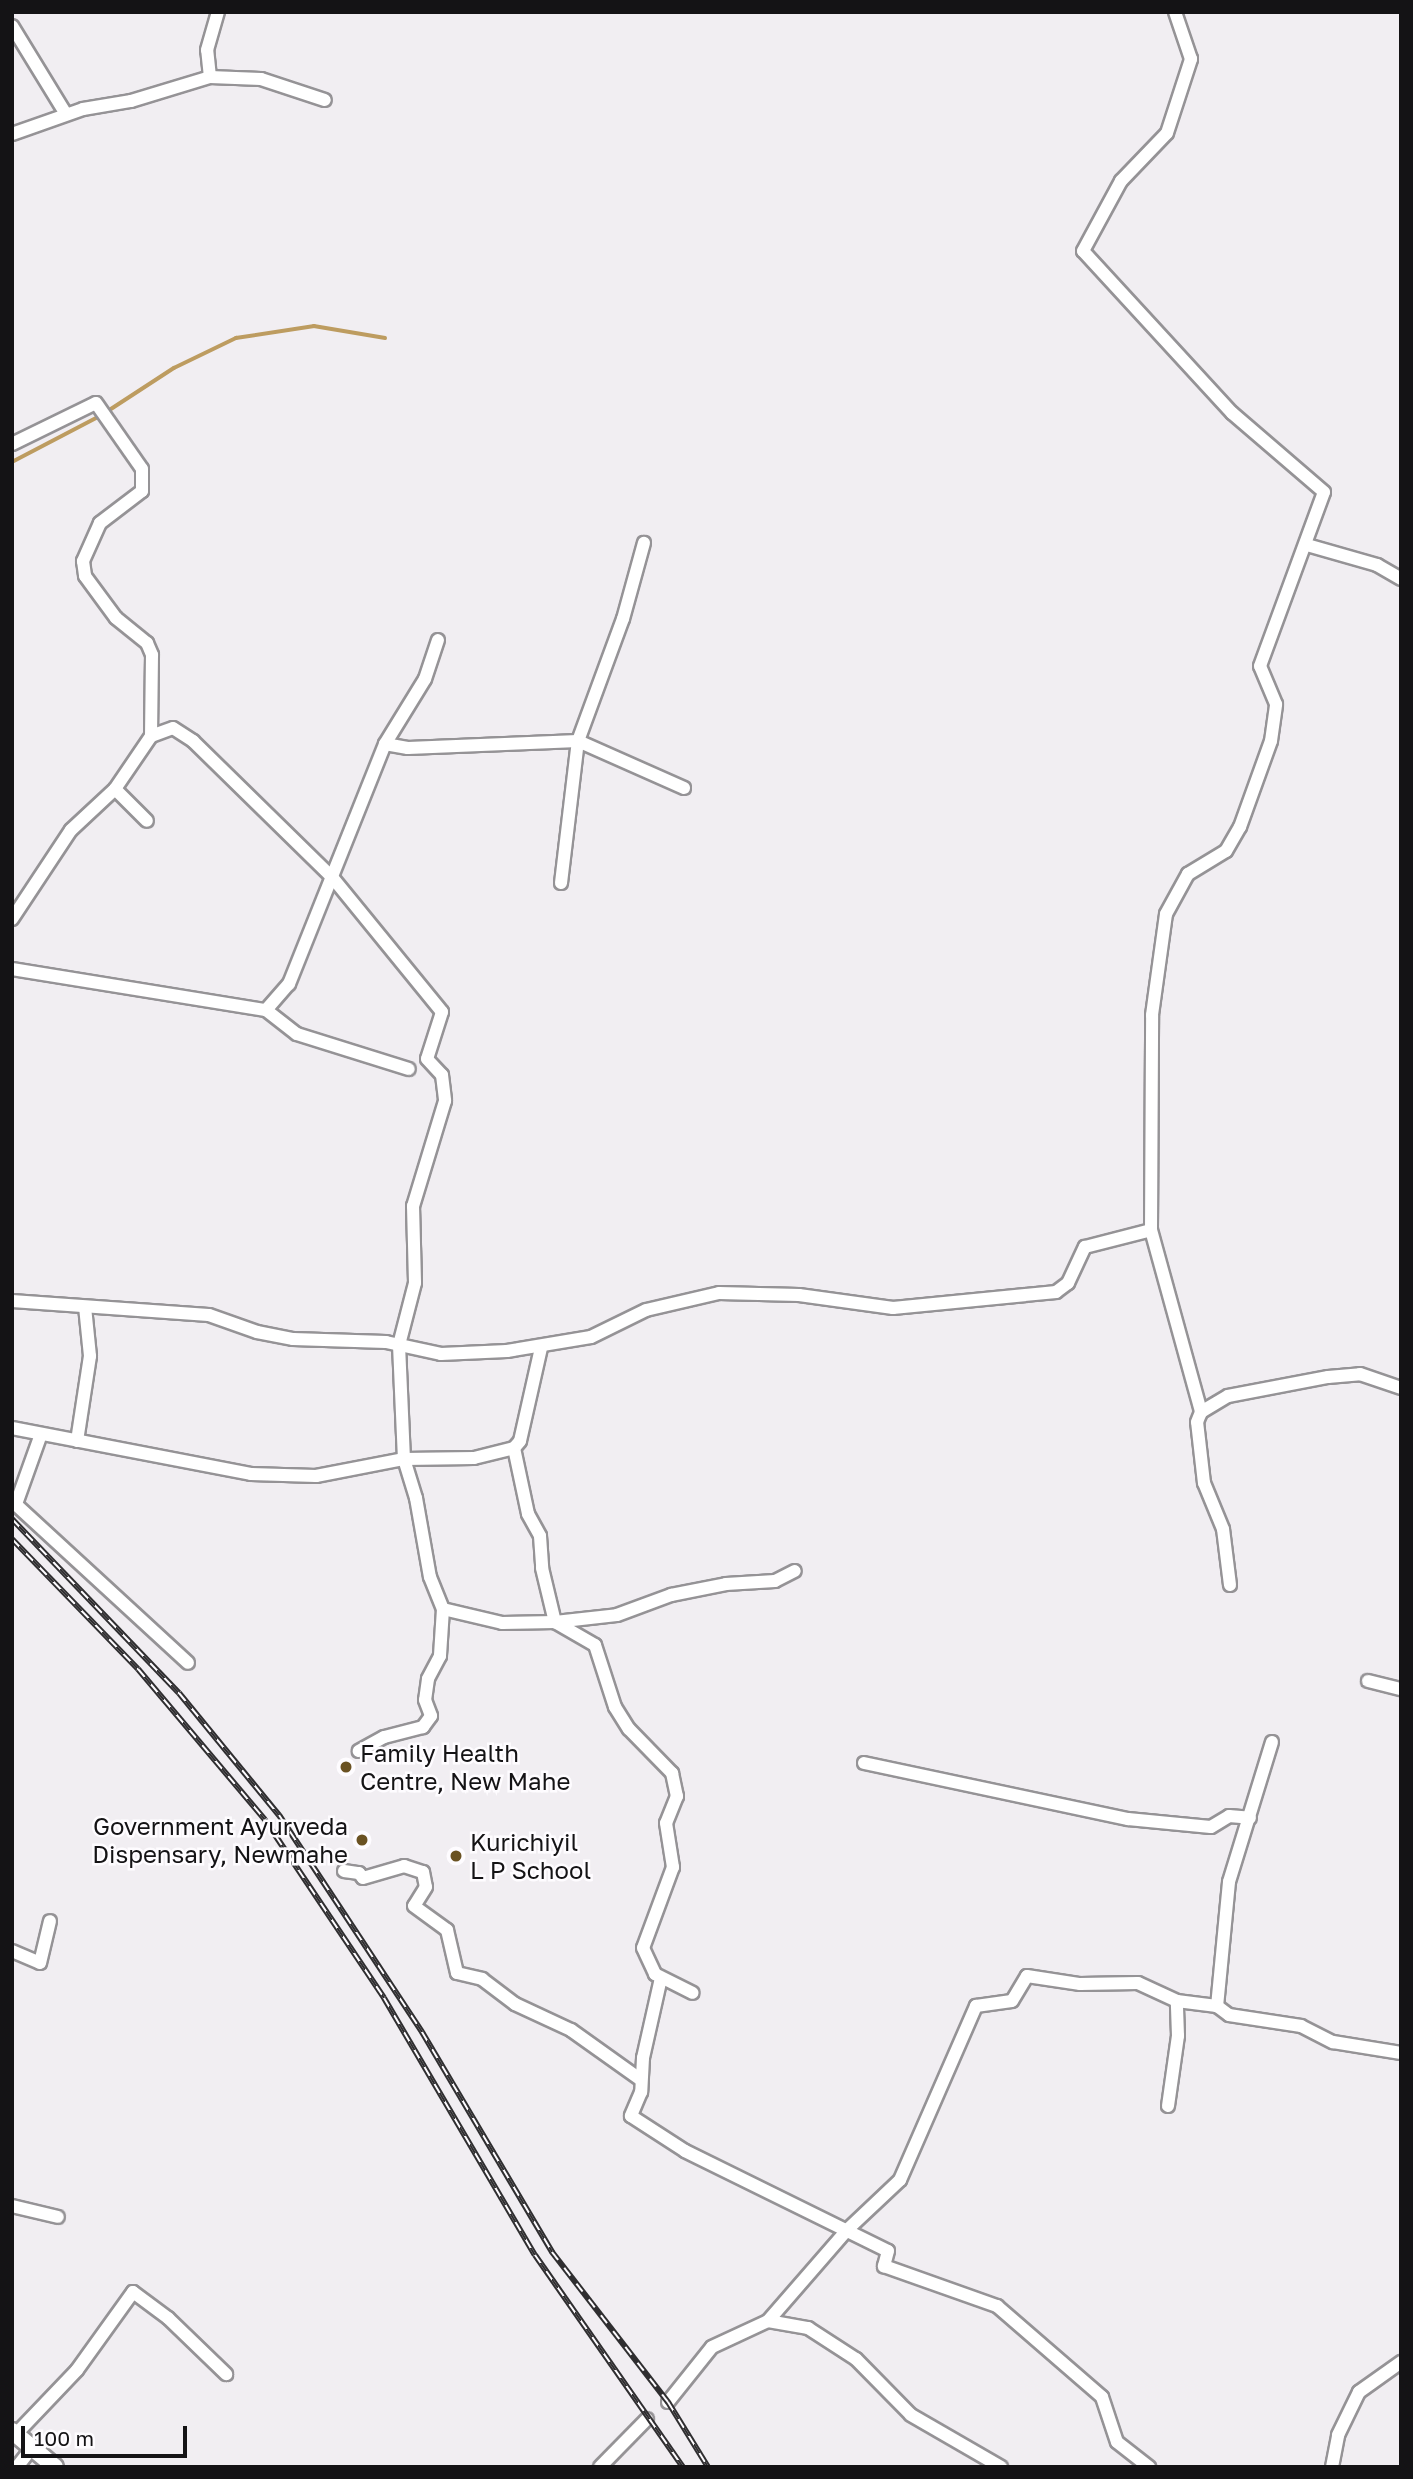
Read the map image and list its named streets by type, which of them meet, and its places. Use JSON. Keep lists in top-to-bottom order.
{
  "places": ["Family Health Centre, New Mahe", "Government Ayurveda Dispensary, Newmahe", "Kurichiyil L P School"],
  "scale_bar": "100 m"
}
